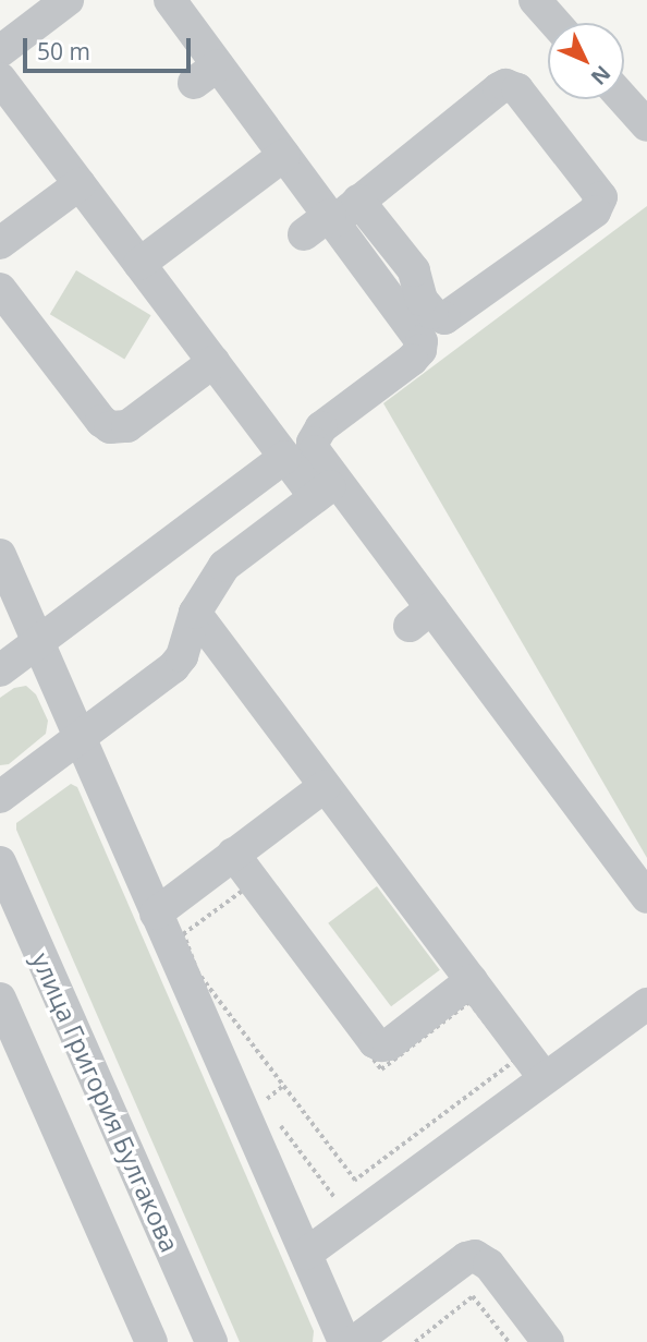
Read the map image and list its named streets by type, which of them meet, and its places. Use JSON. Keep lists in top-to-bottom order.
{
  "streets": {
    "street": ["улица Григория Булгакова"]
  },
  "scale_bar": "50 m",
  "north": "bottom right"
}
